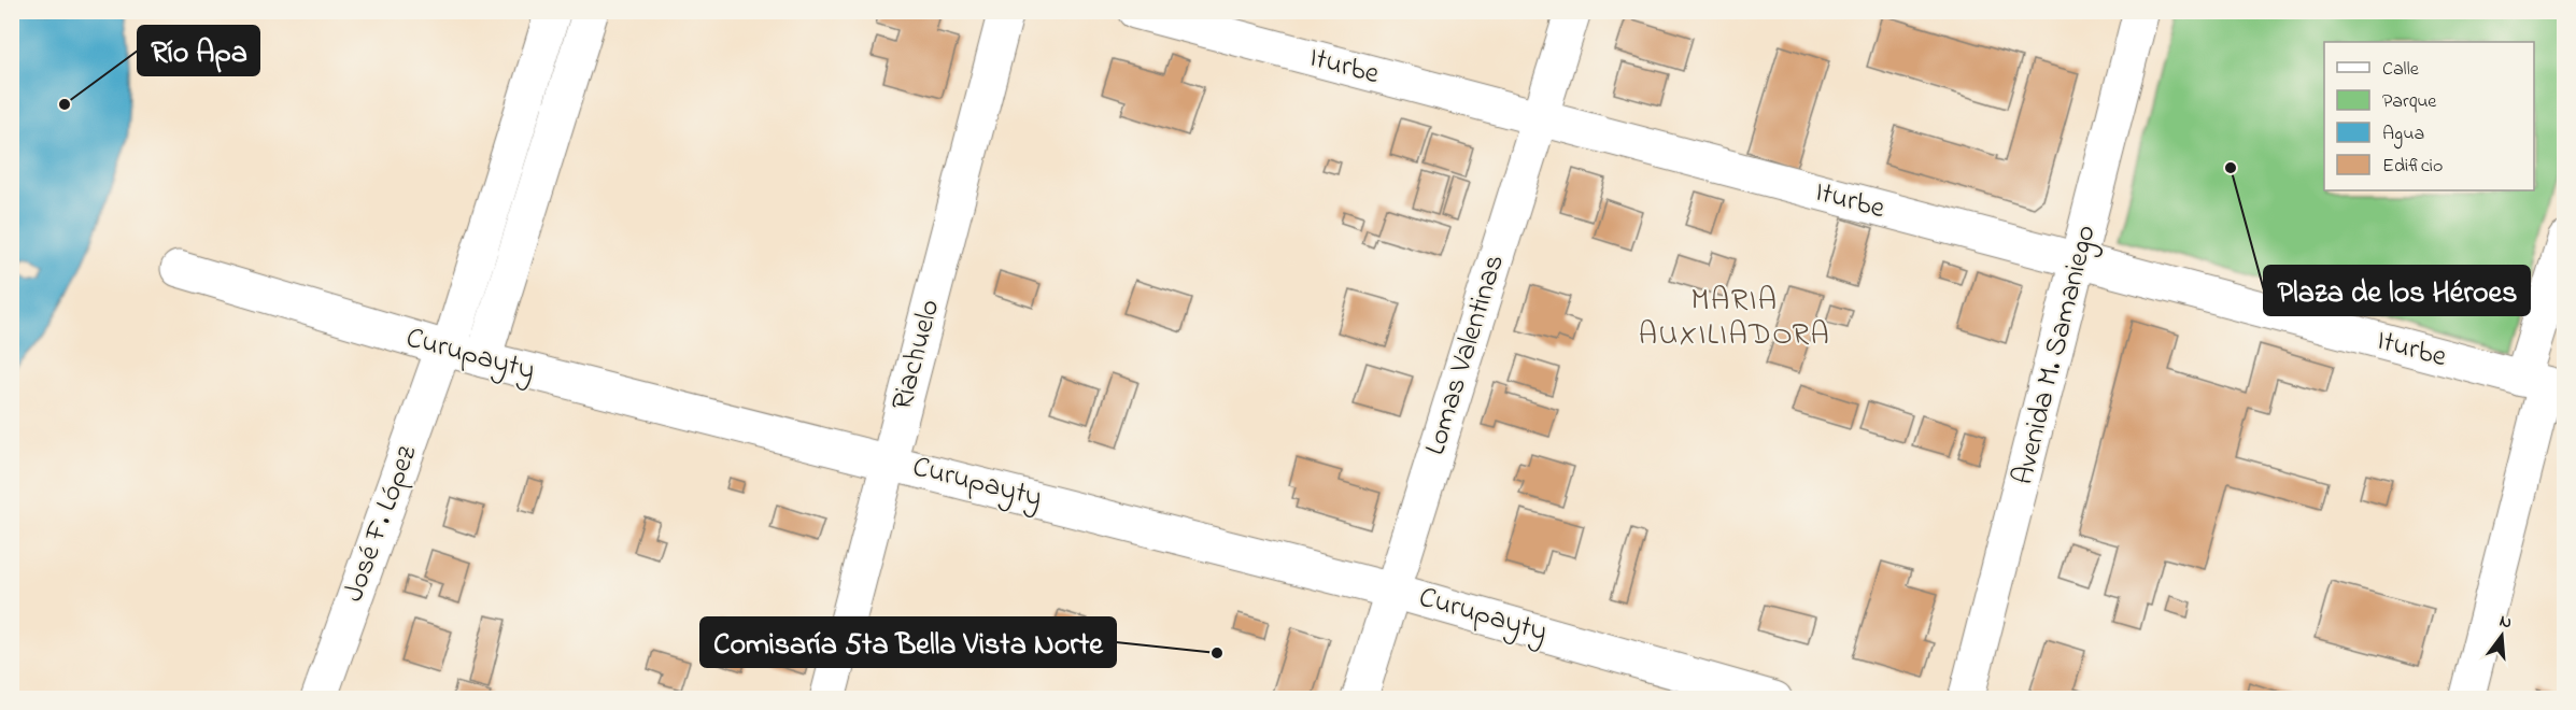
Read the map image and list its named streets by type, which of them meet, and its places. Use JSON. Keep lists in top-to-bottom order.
{
  "streets": {
    "street": [
      "Iturbe",
      "Curupayty",
      "Riachuelo",
      "Lomas Valentinas",
      "Avenida M. Samaniego",
      "José F. López"
    ]
  },
  "crossings": [
    ["Iturbe", "Lomas Valentinas"],
    ["Iturbe", "Avenida M. Samaniego"],
    ["Curupayty", "Riachuelo"],
    ["Curupayty", "Lomas Valentinas"],
    ["Curupayty", "José F. López"]
  ],
  "districts": ["MARIA AUXILIADORA"],
  "places": ["Río Apa", "Plaza de los Héroes", "Comisaría 5ta Bella Vista Norte"],
  "legend": [
    "Calle",
    "Parque",
    "Agua",
    "Edificio"
  ],
  "north": "top"
}
